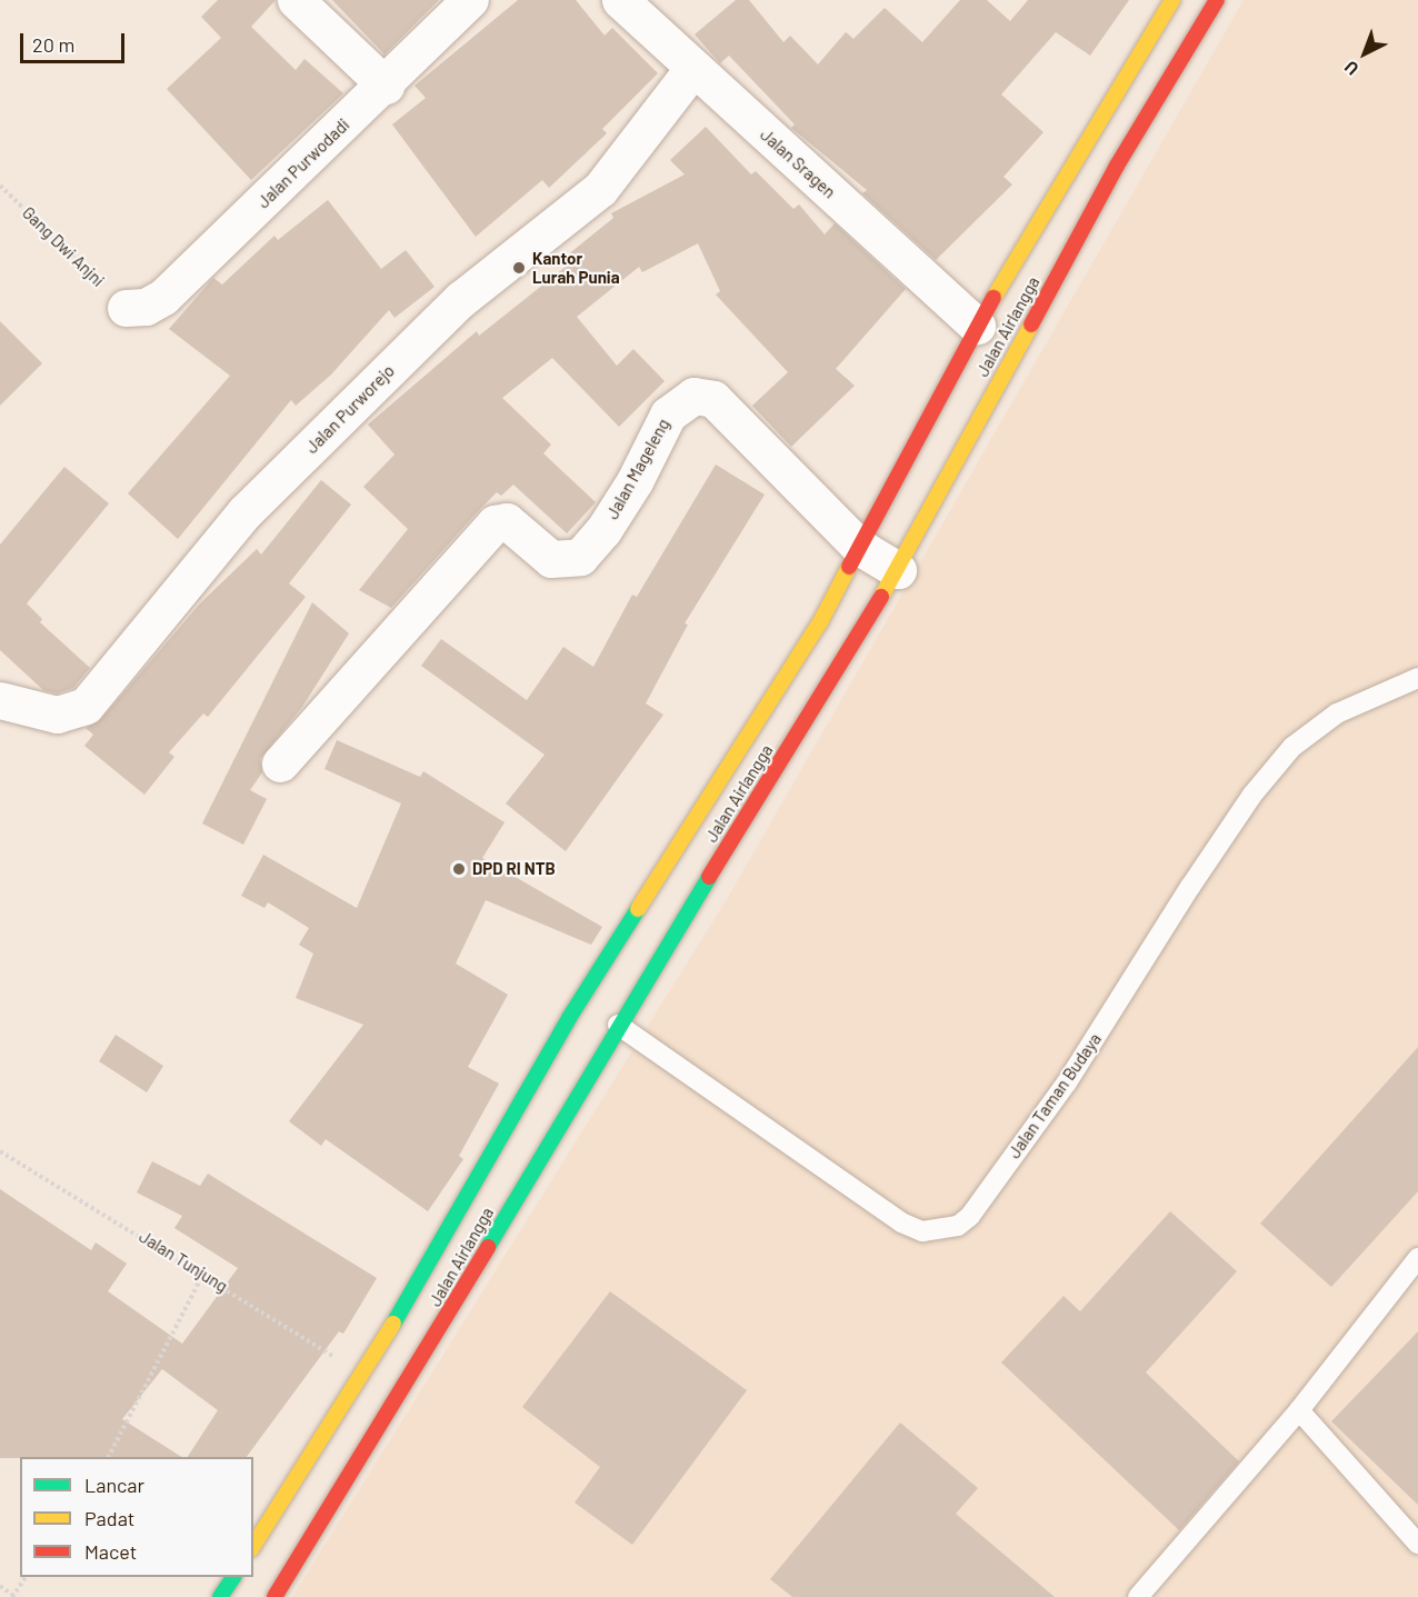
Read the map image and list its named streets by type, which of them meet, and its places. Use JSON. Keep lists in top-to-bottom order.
{
  "streets": {
    "main road": ["Jalan Airlangga"],
    "street": [
      "Jalan Purwodadi",
      "Jalan Sragen",
      "Jalan Purworejo",
      "Jalan Mageleng"
    ],
    "lane": ["Jalan Taman Budaya"],
    "path": ["Gang Dwi Anjni", "Jalan Tunjung"]
  },
  "crossings": [
    ["Jalan Purwodadi", "Gang Dwi Anjni"],
    ["Jalan Sragen", "Jalan Airlangga"],
    ["Jalan Sragen", "Jalan Purworejo"],
    ["Jalan Airlangga", "Jalan Mageleng"],
    ["Jalan Airlangga", "Jalan Taman Budaya"],
    ["Jalan Airlangga", "Jalan Tunjung"]
  ],
  "places": ["Kantor Lurah Punia", "DPD RI NTB"],
  "legend": ["Lancar", "Padat", "Macet"],
  "scale_bar": "20 m",
  "north": "bottom left"
}
